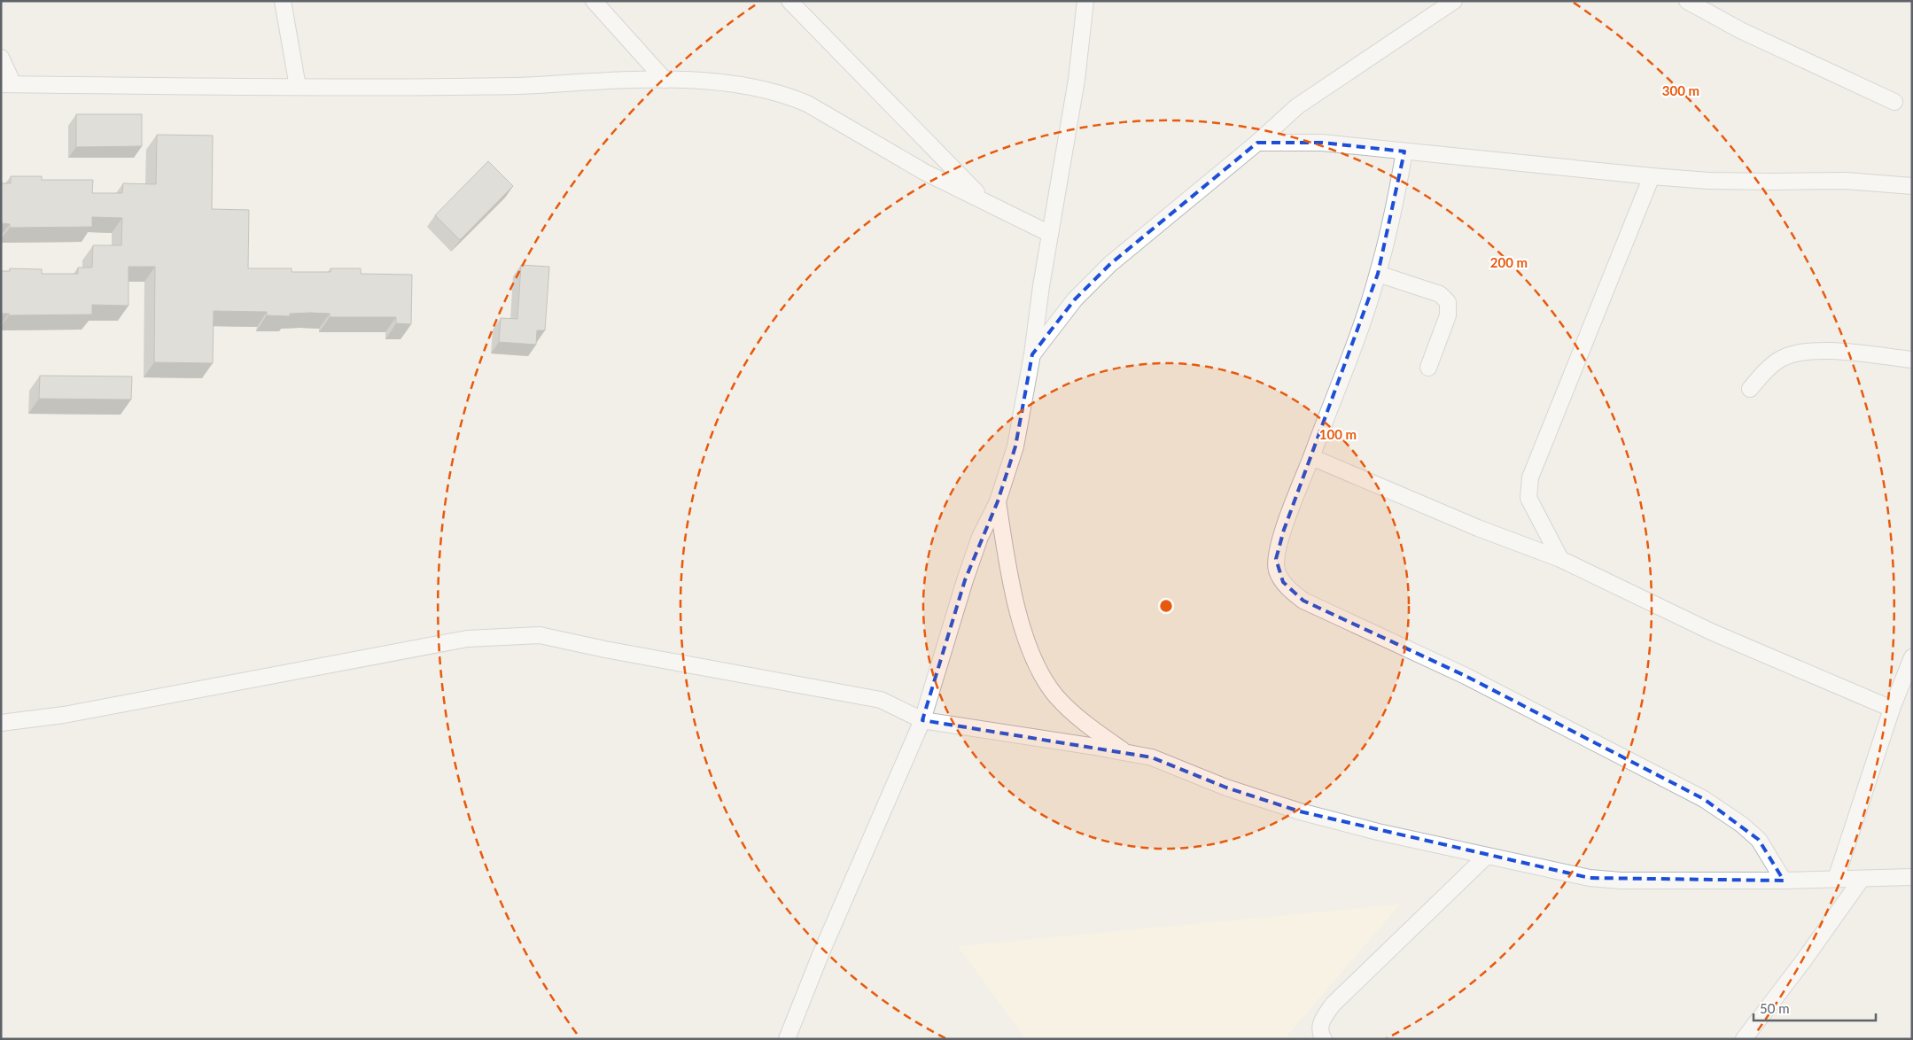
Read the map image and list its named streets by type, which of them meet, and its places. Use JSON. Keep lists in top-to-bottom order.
{
  "scale_bar": "50 m",
  "rings": ["300 m", "200 m", "100 m"]
}
